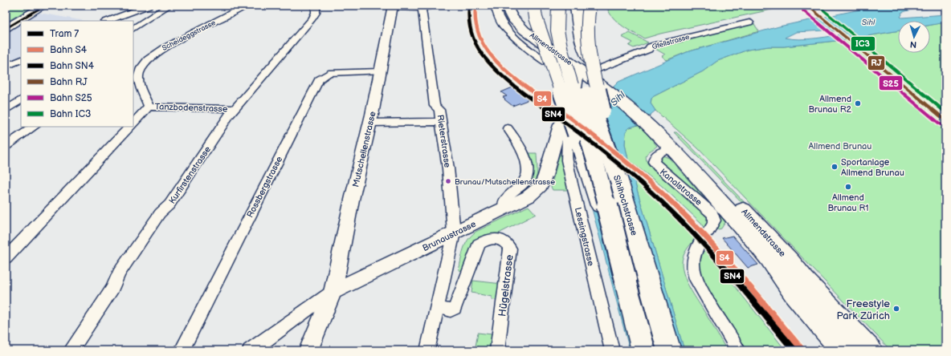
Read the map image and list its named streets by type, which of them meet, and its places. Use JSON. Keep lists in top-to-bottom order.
{
  "streets": {
    "main road": ["Allmendstrasse", "Sihlhochstrasse"],
    "street": [
      "Scheideggstrasse",
      "Gfellstrasse",
      "Tanzbodenstrasse",
      "Rieterstrasse",
      "Mutschellenstrasse",
      "Kurfirstenstrasse",
      "Rossbergstrasse",
      "Kanalstrasse",
      "Brunaustrasse",
      "Lessingstrasse",
      "Hügelstrasse"
    ]
  },
  "crossings": [
    ["Scheideggstrasse", "Tanzbodenstrasse"],
    ["Allmendstrasse", "Kanalstrasse"],
    ["Allmendstrasse", "Brunaustrasse"],
    ["Tanzbodenstrasse", "Kurfirstenstrasse"],
    ["Rieterstrasse", "Brunaustrasse"],
    ["Rieterstrasse", "Hügelstrasse"],
    ["Mutschellenstrasse", "Rossbergstrasse"],
    ["Mutschellenstrasse", "Brunaustrasse"],
    ["Brunaustrasse", "Lessingstrasse"]
  ],
  "water": ["Sihl"],
  "parks": ["Allmend Brunau"],
  "places": [
    "Allmend Brunau R2",
    "Sportanlage Allmend Brunau",
    "Brunau/Mutschellenstrasse",
    "Allmend Brunau R1",
    "Freestyle Park Zürich"
  ],
  "lines": [
    "tram line 7",
    "rail line S4",
    "rail line SN4",
    "rail line RJ",
    "rail line IC3",
    "rail line S25"
  ],
  "legend": [
    "Tram 7",
    "Bahn S4",
    "Bahn SN4",
    "Bahn RJ",
    "Bahn S25",
    "Bahn IC3"
  ],
  "north": "bottom"
}
